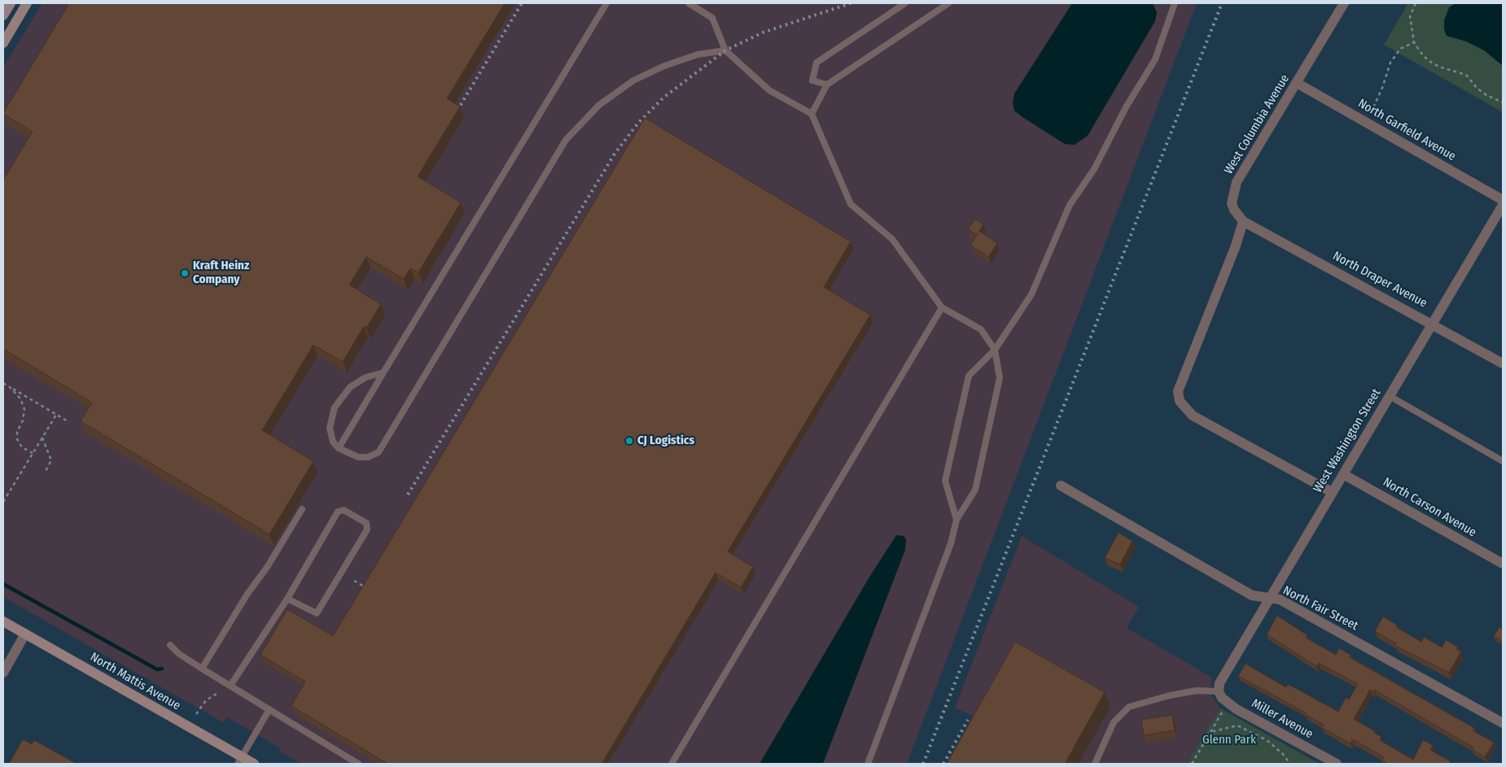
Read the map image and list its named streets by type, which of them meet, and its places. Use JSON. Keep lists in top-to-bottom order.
{
  "streets": {
    "main road": ["North Mattis Avenue"],
    "street": [
      "West Columbia Avenue",
      "North Garfield Avenue",
      "North Draper Avenue",
      "West Washington Street",
      "North Carson Avenue",
      "North Fair Street",
      "Miller Avenue"
    ]
  },
  "crossings": [
    ["West Columbia Avenue", "North Garfield Avenue"],
    ["West Columbia Avenue", "North Draper Avenue"],
    ["North Draper Avenue", "West Washington Street"],
    ["West Washington Street", "North Carson Avenue"],
    ["West Washington Street", "North Fair Street"],
    ["West Washington Street", "Miller Avenue"]
  ],
  "parks": ["Glenn Park"],
  "places": ["Kraft Heinz Company", "CJ Logistics"]
}
